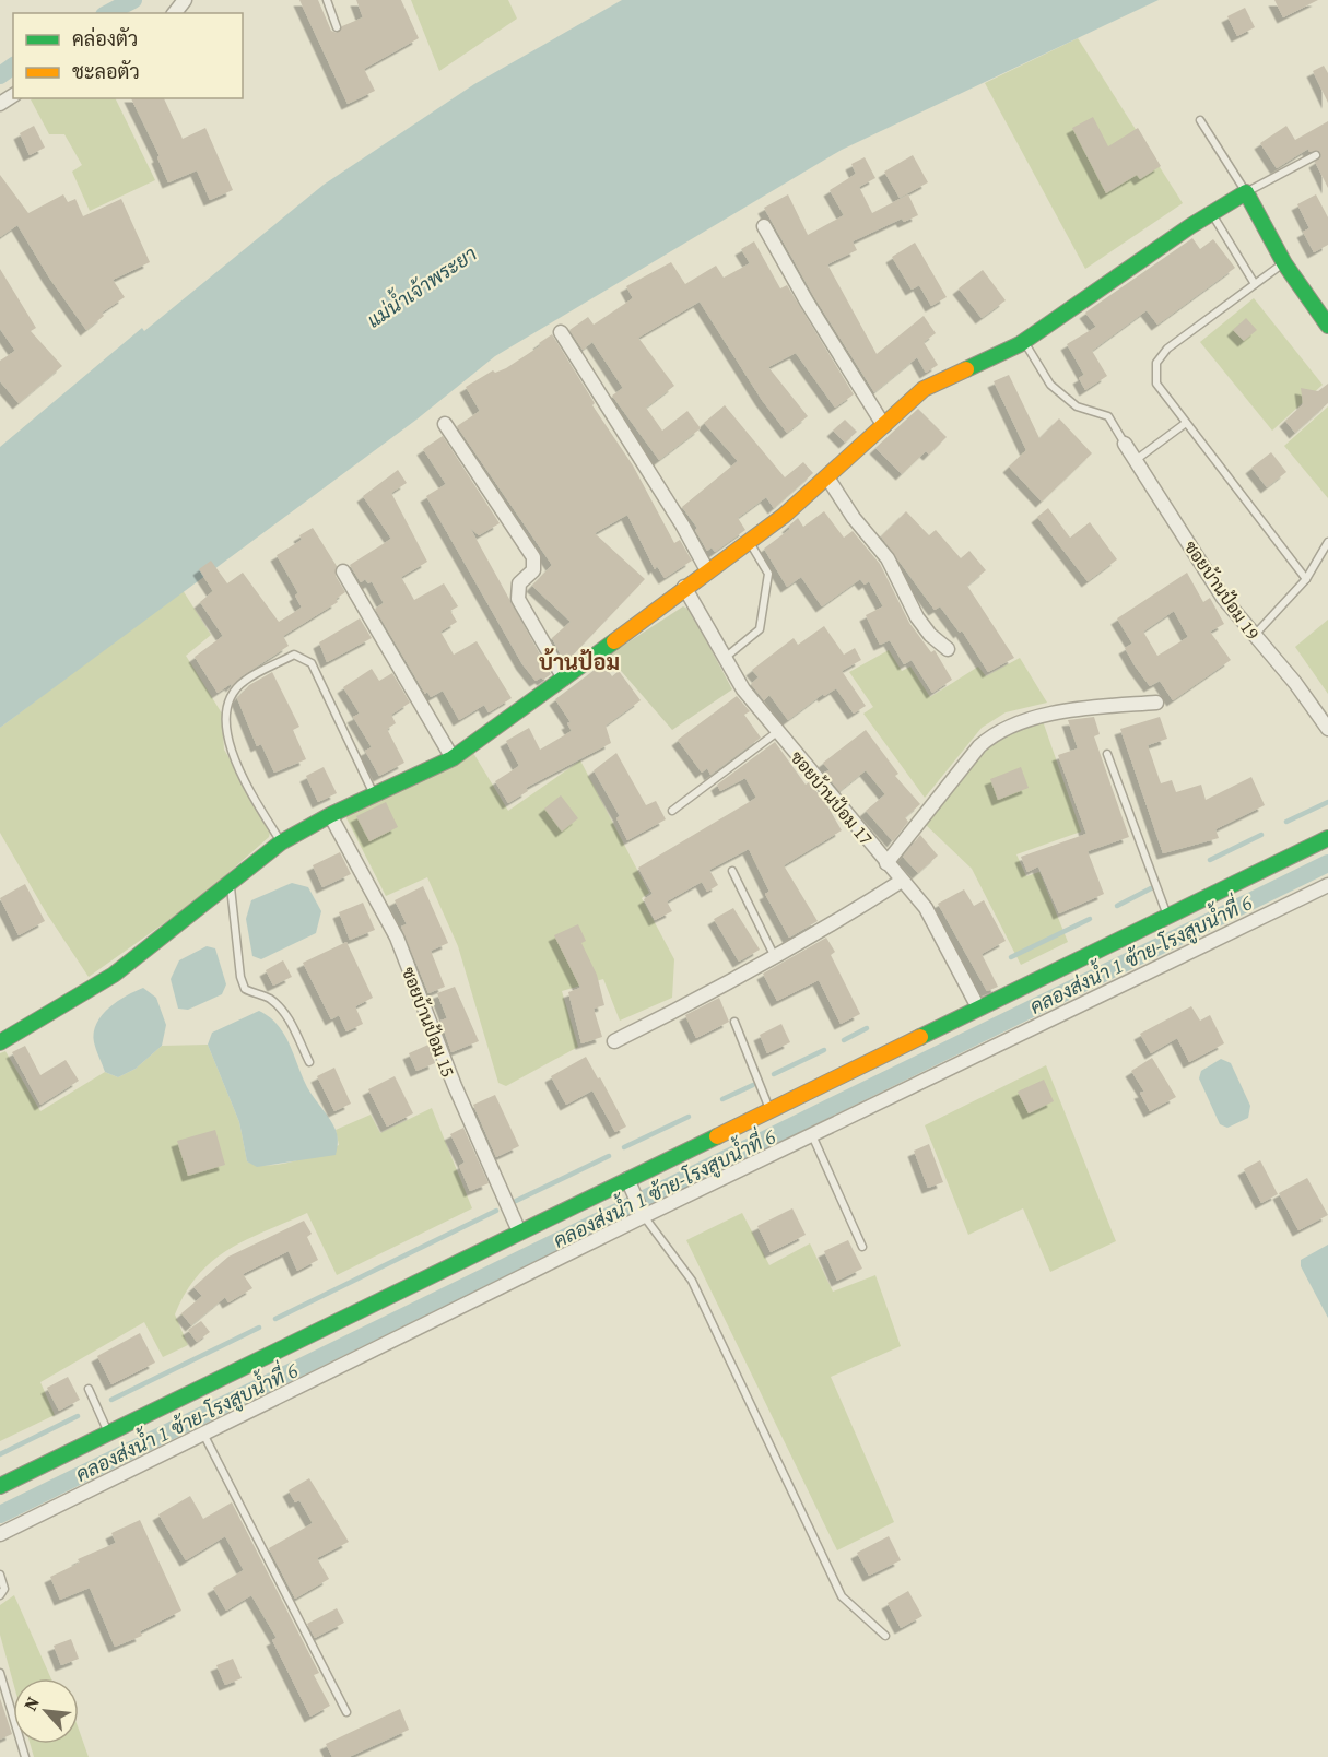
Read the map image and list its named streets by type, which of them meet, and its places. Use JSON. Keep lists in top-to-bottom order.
{
  "streets": {
    "street": ["ซอยบ้านป้อม 19", "ซอยบ้านป้อม 17", "ซอยบ้านป้อม 15"]
  },
  "districts": ["บ้านป้อม"],
  "water": ["แม่น้ำเจ้าพระยา", "คลองส่งน้ำ 1 ซ้าย-โรงสูบน้ำที่ 6"],
  "legend": ["คล่องตัว", "ชะลอตัว"],
  "north": "top left"
}
